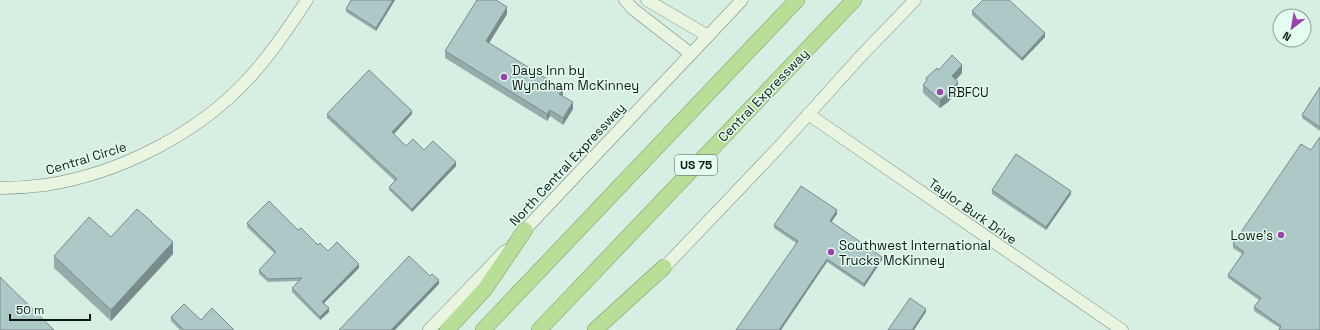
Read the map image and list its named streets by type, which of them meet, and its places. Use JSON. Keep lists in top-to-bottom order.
{
  "streets": {
    "highway": ["Central Expressway", "US 75"],
    "street": ["Central Circle", "North Central Expressway", "Taylor Burk Drive"]
  },
  "places": [
    "Days Inn by Wyndham McKinney",
    "RBFCU",
    "Lowe's",
    "Southwest International Trucks McKinney"
  ],
  "scale_bar": "50 m",
  "north": "bottom left"
}
